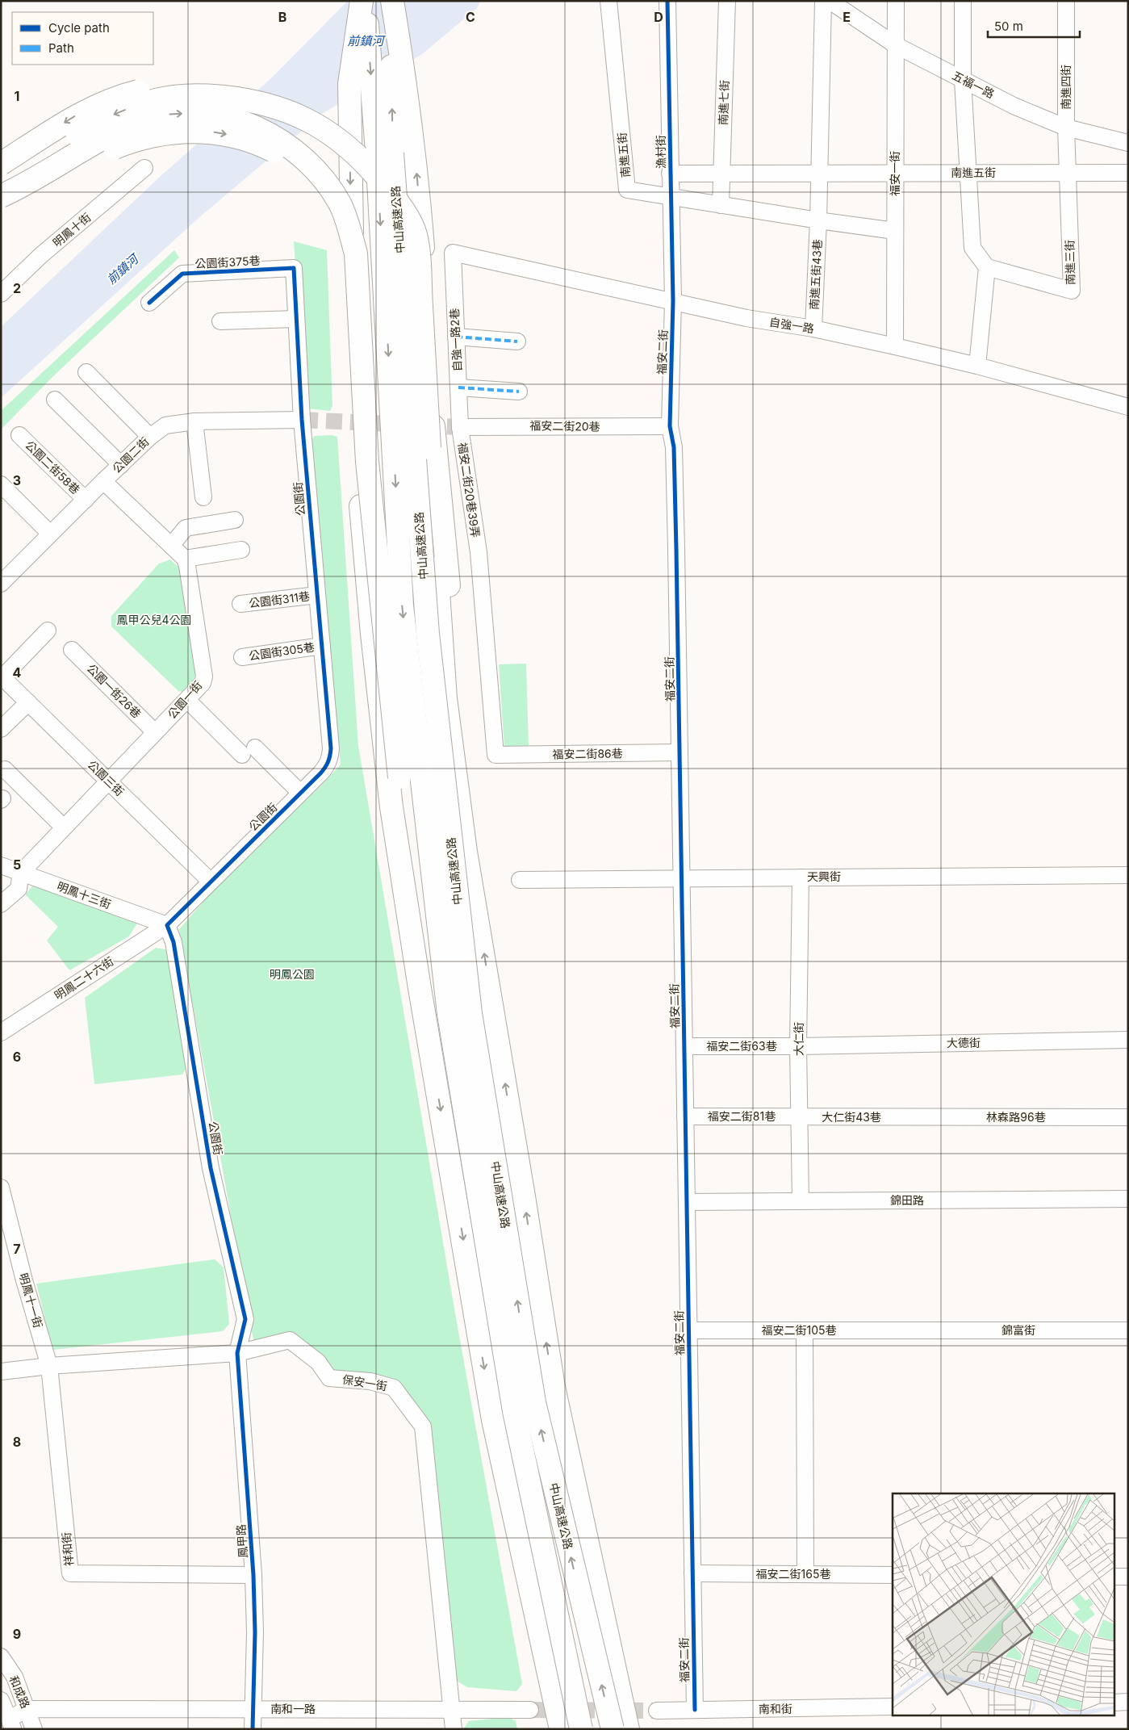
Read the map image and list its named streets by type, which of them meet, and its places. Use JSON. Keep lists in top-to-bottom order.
{
  "streets": {
    "highway": ["中山高速公路"],
    "street": [
      "五福一路",
      "南進四街",
      "南進七街",
      "漁村街",
      "南進五街",
      "福安一街",
      "明鳳十街",
      "公園街375巷",
      "南進三街",
      "南進五街43巷",
      "自強一路",
      "自強一路2巷",
      "福安二街",
      "福安二街20巷",
      "公園二街",
      "公園二街58巷",
      "福安二街20巷39弄",
      "公園街",
      "公園街311巷",
      "公園街305巷",
      "公園一街26巷",
      "公園一街",
      "福安二街86巷",
      "公園三街",
      "天興街",
      "明鳳十三街",
      "明鳳二十六街",
      "大仁街",
      "大德街",
      "福安二街63巷",
      "福安二街81巷",
      "大仁街43巷",
      "林森路96巷",
      "錦田路",
      "明鳳十一街",
      "福安二街105巷",
      "錦富街",
      "保安一街",
      "鳳甲路",
      "祥和街",
      "福安二街165巷",
      "和成路",
      "南和一路",
      "南和街"
    ]
  },
  "crossings": [
    ["五福一路", "南進四街"],
    ["五福一路", "福安一街"],
    ["南進四街", "南進五街"],
    ["南進四街", "南進三街"],
    ["南進七街", "南進五街"],
    ["漁村街", "南進五街"],
    ["漁村街", "自強一路"],
    ["漁村街", "福安二街"],
    ["南進五街", "福安一街"],
    ["南進五街", "南進三街"],
    ["南進五街", "南進五街43巷"],
    ["福安一街", "自強一路"],
    ["公園街375巷", "公園街"],
    ["南進五街43巷", "自強一路"],
    ["自強一路", "自強一路2巷"],
    ["自強一路", "福安二街"],
    ["自強一路2巷", "福安二街20巷"],
    ["自強一路2巷", "福安二街20巷39弄"],
    ["福安二街", "福安二街20巷"],
    ["福安二街", "福安二街86巷"],
    ["福安二街", "天興街"],
    ["福安二街", "福安二街63巷"],
    ["福安二街", "福安二街81巷"],
    ["福安二街", "錦田路"],
    ["福安二街", "福安二街105巷"],
    ["福安二街", "福安二街165巷"],
    ["福安二街", "南和街"],
    ["福安二街20巷", "福安二街20巷39弄"],
    ["公園二街", "公園二街58巷"],
    ["公園二街", "公園街"],
    ["福安二街20巷39弄", "福安二街86巷"],
    ["公園街", "公園街311巷"],
    ["公園街", "公園街305巷"],
    ["公園街", "公園三街"],
    ["公園街", "明鳳十三街"],
    ["公園街", "明鳳二十六街"],
    ["公園街", "保安一街"],
    ["公園街", "鳳甲路"],
    ["公園一街26巷", "公園一街"],
    ["公園一街", "公園三街"],
    ["公園一街", "明鳳十三街"],
    ["天興街", "大仁街"],
    ["明鳳十三街", "明鳳二十六街"],
    ["大仁街", "大德街"],
    ["大仁街", "福安二街63巷"],
    ["大仁街", "福安二街81巷"],
    ["大仁街", "大仁街43巷"],
    ["大仁街", "錦田路"],
    ["大德街", "福安二街63巷"],
    ["福安二街81巷", "大仁街43巷"],
    ["大仁街43巷", "林森路96巷"],
    ["明鳳十一街", "保安一街"],
    ["明鳳十一街", "祥和街"],
    ["福安二街105巷", "錦富街"],
    ["保安一街", "鳳甲路"],
    ["保安一街", "祥和街"],
    ["保安一街", "南和一路"],
    ["鳳甲路", "祥和街"],
    ["鳳甲路", "南和一路"],
    ["和成路", "南和一路"]
  ],
  "water": ["前鎮河"],
  "parks": ["鳳甲公兒4公園", "明鳳公園"],
  "legend": ["Cycle path", "Path"],
  "scale_bar": "50 m",
  "grid": {
    "columns": [
      "B",
      "C",
      "D",
      "E"
    ],
    "rows": [
      "1",
      "2",
      "3",
      "4",
      "5",
      "6",
      "7",
      "8",
      "9"
    ]
  }
}
